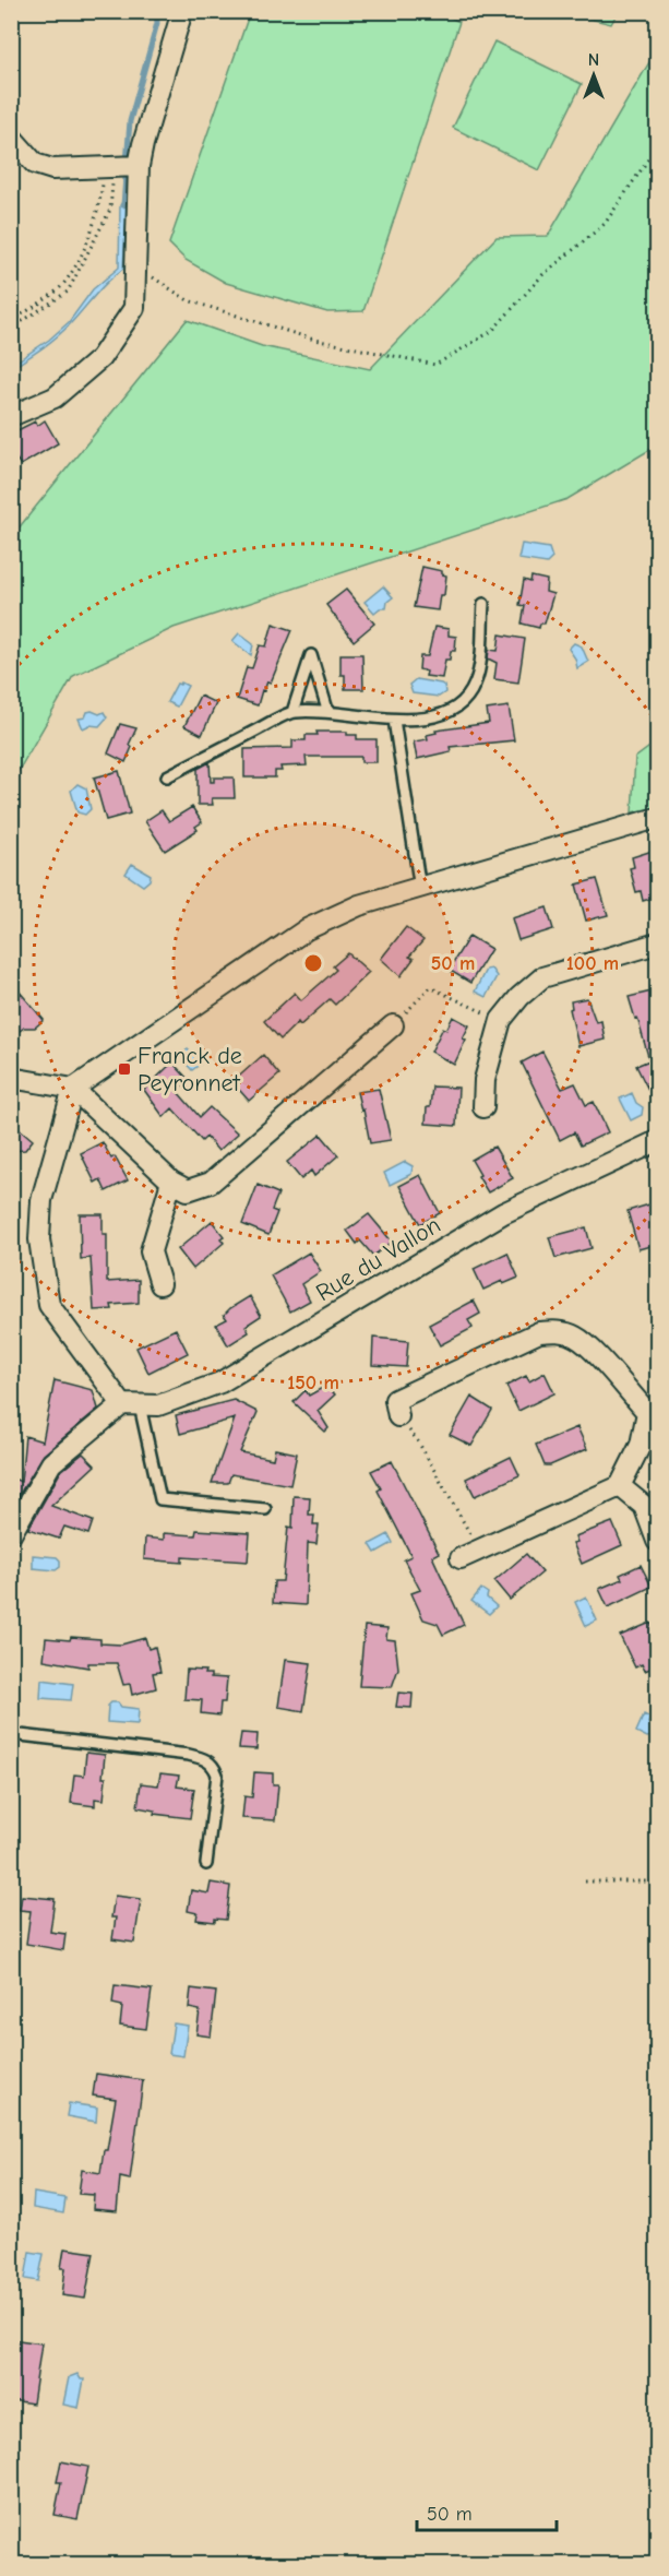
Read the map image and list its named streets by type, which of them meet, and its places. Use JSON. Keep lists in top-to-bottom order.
{
  "streets": {
    "street": ["Rue du Vallon"]
  },
  "places": {
    "transit": ["Franck de Peyronnet"]
  },
  "scale_bar": "50 m",
  "north": "top",
  "rings": ["50 m", "100 m", "150 m"]
}
